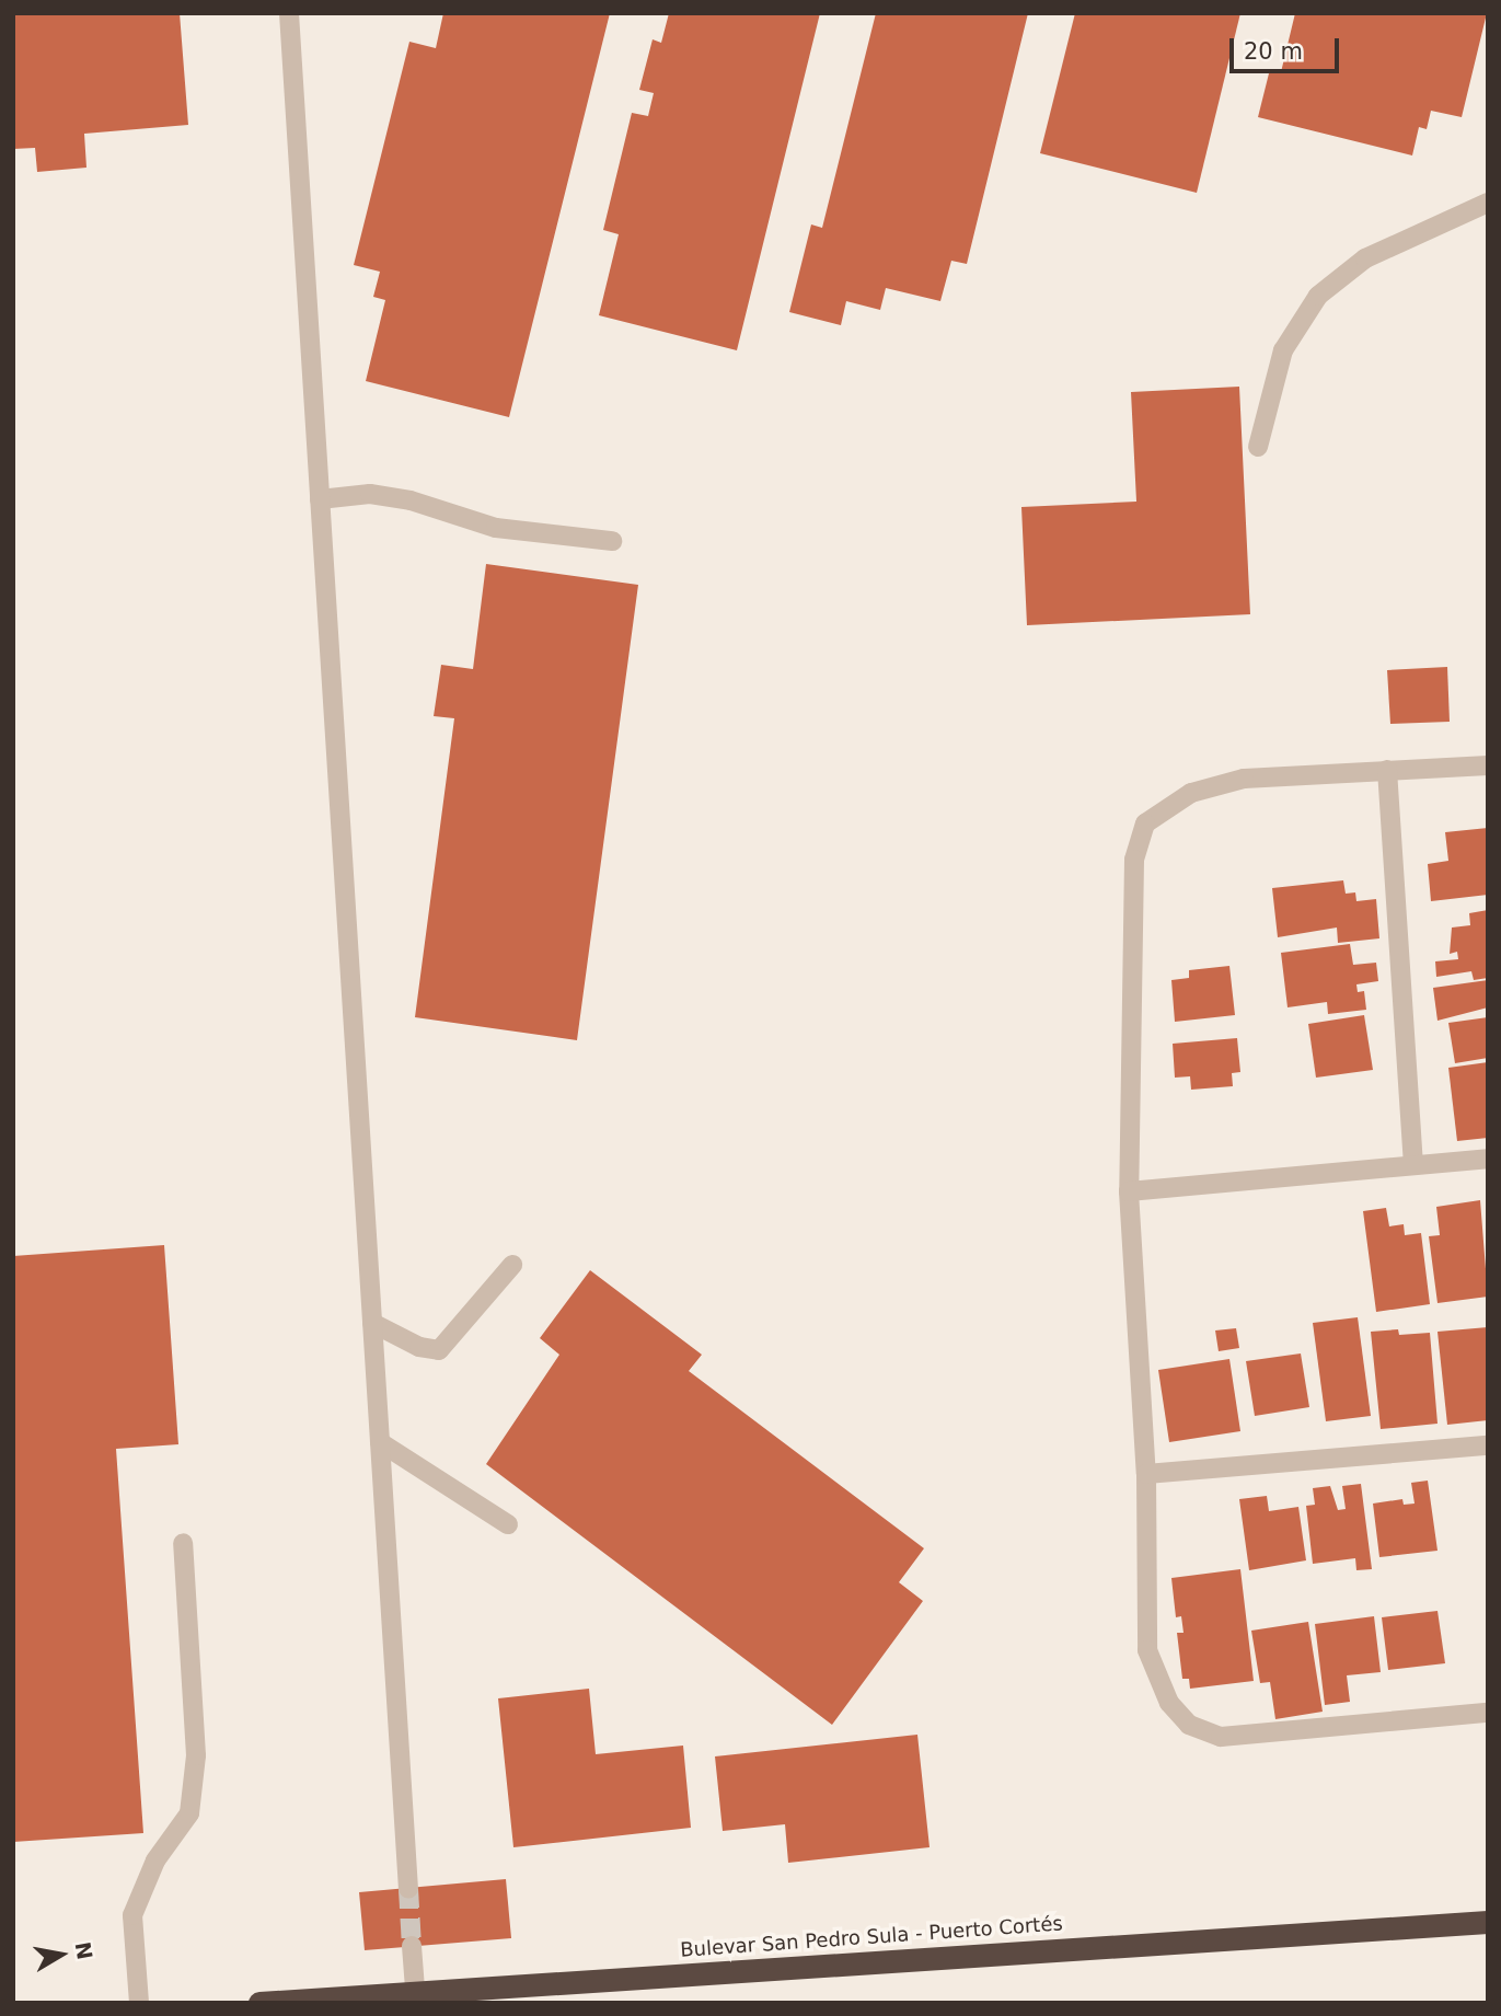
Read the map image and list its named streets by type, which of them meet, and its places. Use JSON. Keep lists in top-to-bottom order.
{
  "streets": {
    "highway": ["Bulevar San Pedro Sula - Puerto Cortés"]
  },
  "scale_bar": "20 m",
  "north": "right"
}
